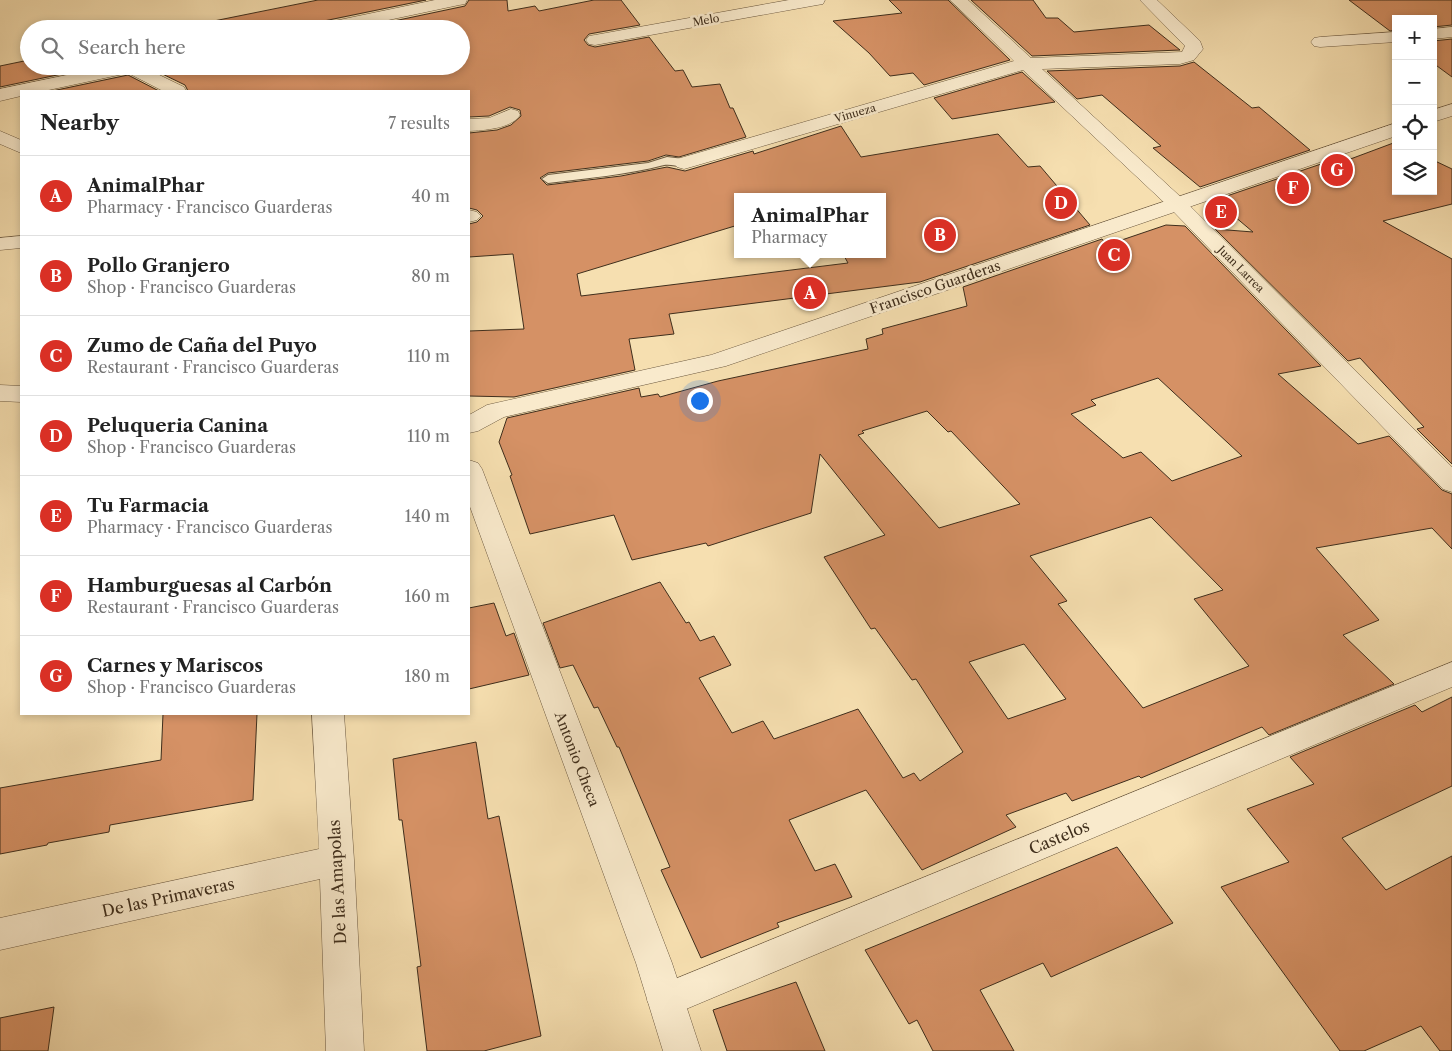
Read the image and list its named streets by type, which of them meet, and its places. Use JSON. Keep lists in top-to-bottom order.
{
  "streets": {
    "street": [
      "Melo",
      "Vinueza",
      "Juan Larrea",
      "Francisco Guarderas",
      "Antonio Checa",
      "Castelos",
      "De las Amapolas",
      "De las Primaveras"
    ]
  },
  "crossings": [
    ["Vinueza", "Juan Larrea"],
    ["Juan Larrea", "Francisco Guarderas"],
    ["Antonio Checa", "Castelos"],
    ["De las Amapolas", "De las Primaveras"]
  ],
  "page": {
    "map_buttons": ["+", "−"],
    "search": "Search here",
    "heading": ["Nearby", "7 results"],
    "pins": [
      "G",
      "F",
      "D",
      "E",
      "B",
      "C",
      "A"
    ],
    "list": [
      {
        "mark": "A",
        "name": "AnimalPhar",
        "note": "Pharmacy · Francisco Guarderas",
        "value": "40 m"
      },
      {
        "mark": "B",
        "name": "Pollo Granjero",
        "note": "Shop · Francisco Guarderas",
        "value": "80 m"
      },
      {
        "mark": "C",
        "name": "Zumo de Caña del Puyo",
        "note": "Restaurant · Francisco Guarderas",
        "value": "110 m"
      },
      {
        "mark": "D",
        "name": "Peluqueria Canina",
        "note": "Shop · Francisco Guarderas",
        "value": "110 m"
      },
      {
        "mark": "E",
        "name": "Tu Farmacia",
        "note": "Pharmacy · Francisco Guarderas",
        "value": "140 m"
      },
      {
        "mark": "F",
        "name": "Hamburguesas al Carbón",
        "note": "Restaurant · Francisco Guarderas",
        "value": "160 m"
      },
      {
        "mark": "G",
        "name": "Carnes y Mariscos",
        "note": "Shop · Francisco Guarderas",
        "value": "180 m"
      }
    ],
    "popup": ["AnimalPhar", "Pharmacy"]
  }
}
